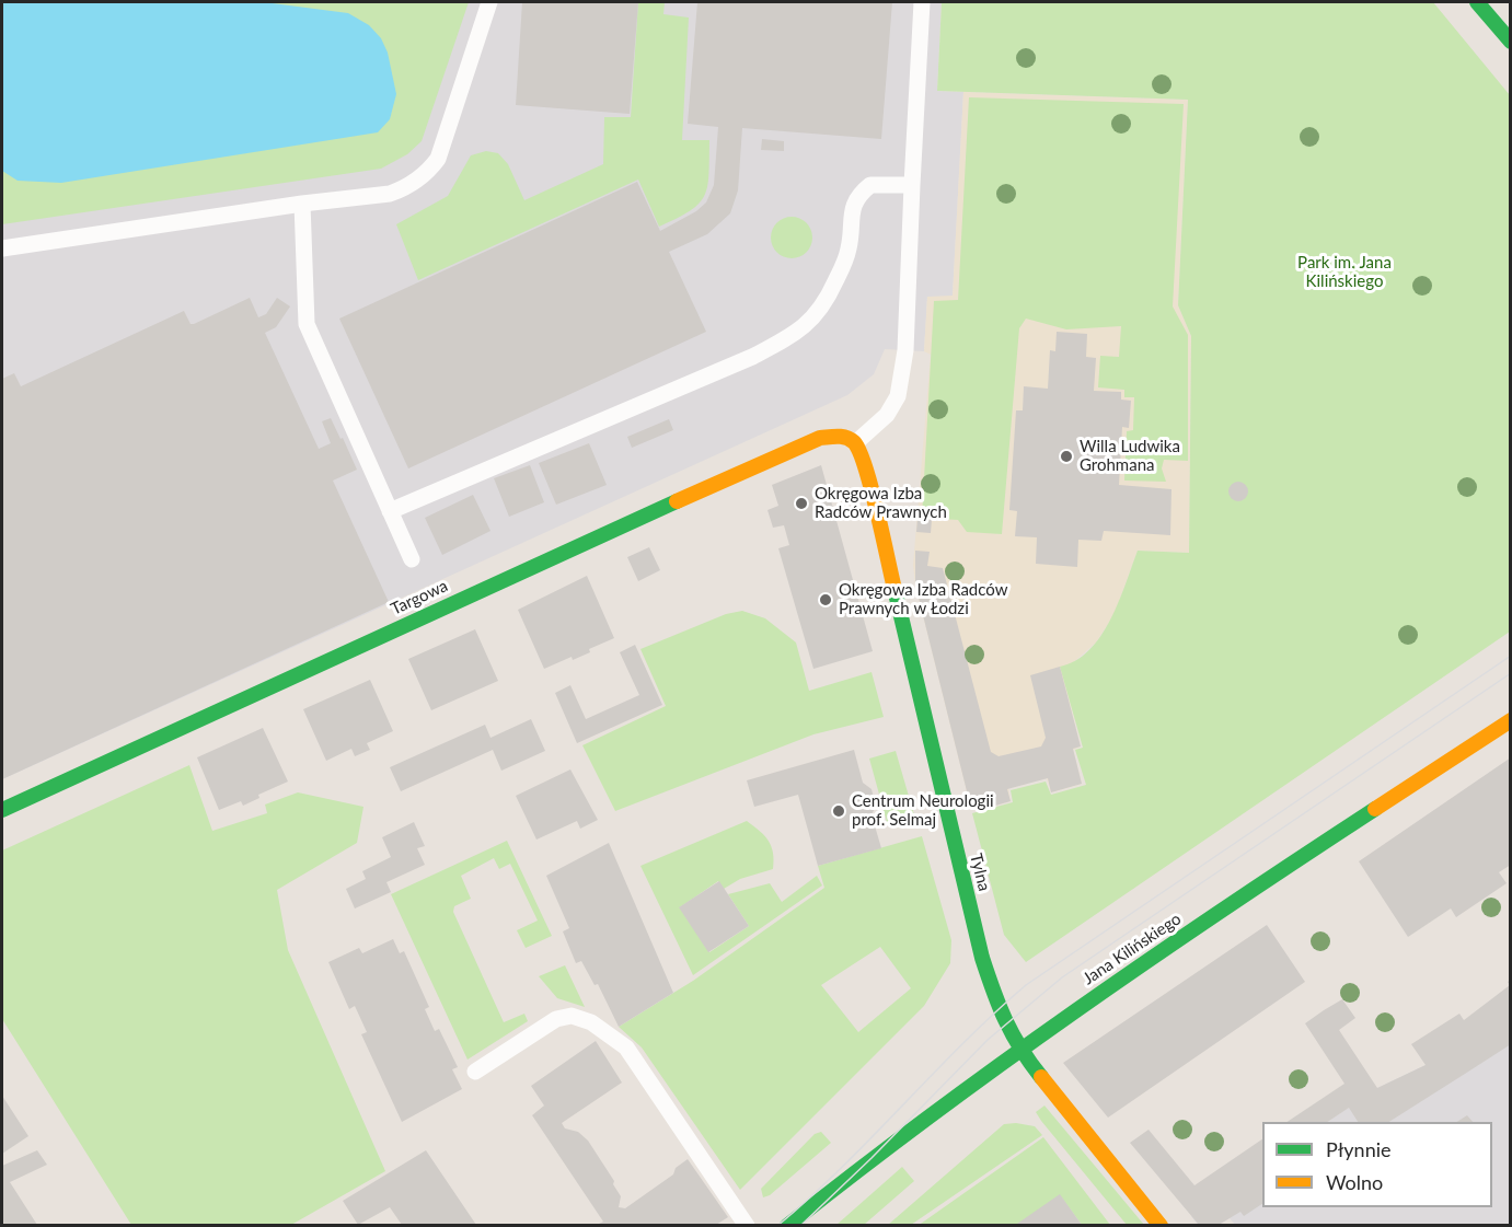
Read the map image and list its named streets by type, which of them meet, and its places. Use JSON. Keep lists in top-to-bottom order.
{
  "streets": {
    "street": ["Targowa", "Tylna", "Jana Kilińskiego"]
  },
  "crossings": [
    ["Targowa", "Tylna"],
    ["Tylna", "Jana Kilińskiego"]
  ],
  "parks": ["Park im. Jana Kilińskiego"],
  "places": [
    "Willa Ludwika Grohmana",
    "Okręgowa Izba Radców Prawnych",
    "Okręgowa Izba Radców Prawnych w Łodzi",
    "Centrum Neurologii prof. Selmaj"
  ],
  "legend": ["Płynnie", "Wolno"]
}
